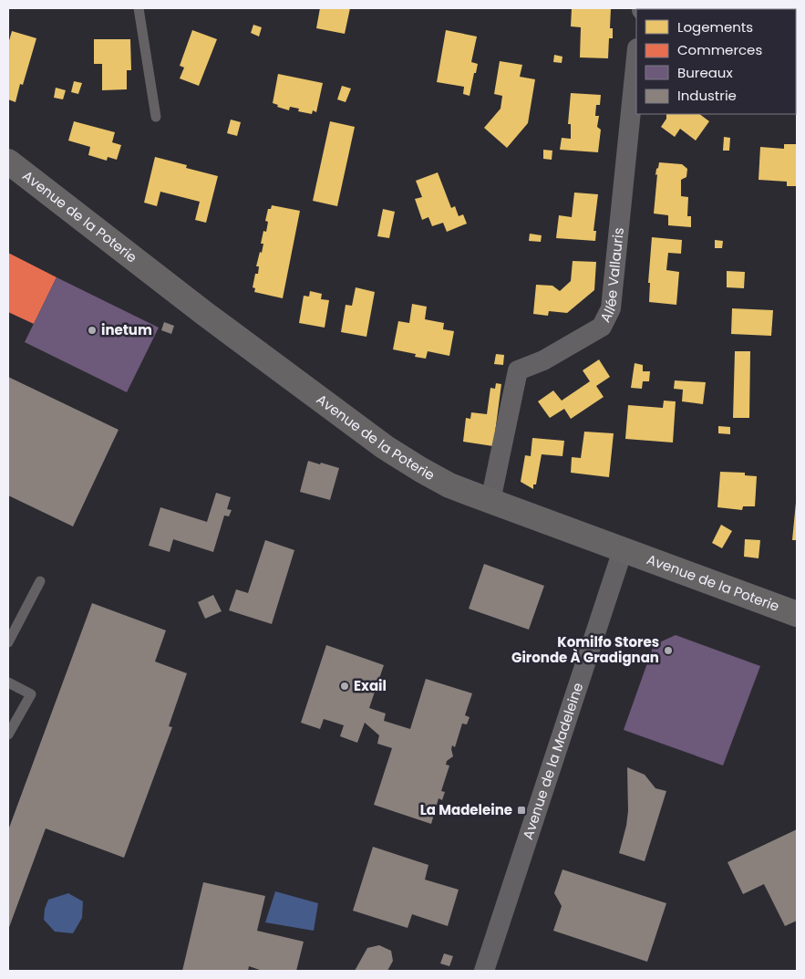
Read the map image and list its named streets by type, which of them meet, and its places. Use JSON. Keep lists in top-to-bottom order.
{
  "streets": {
    "street": ["Avenue de la Poterie", "Allée Vallauris", "Avenue de la Madeleine"]
  },
  "crossings": [
    ["Avenue de la Poterie", "Allée Vallauris"],
    ["Avenue de la Poterie", "Avenue de la Madeleine"]
  ],
  "places": {
    "other": ["inetum", "Komilfo Stores Gironde À Gradignan", "Exail"],
    "transit": ["La Madeleine"]
  },
  "legend": [
    "Logements",
    "Commerces",
    "Bureaux",
    "Industrie"
  ]
}
